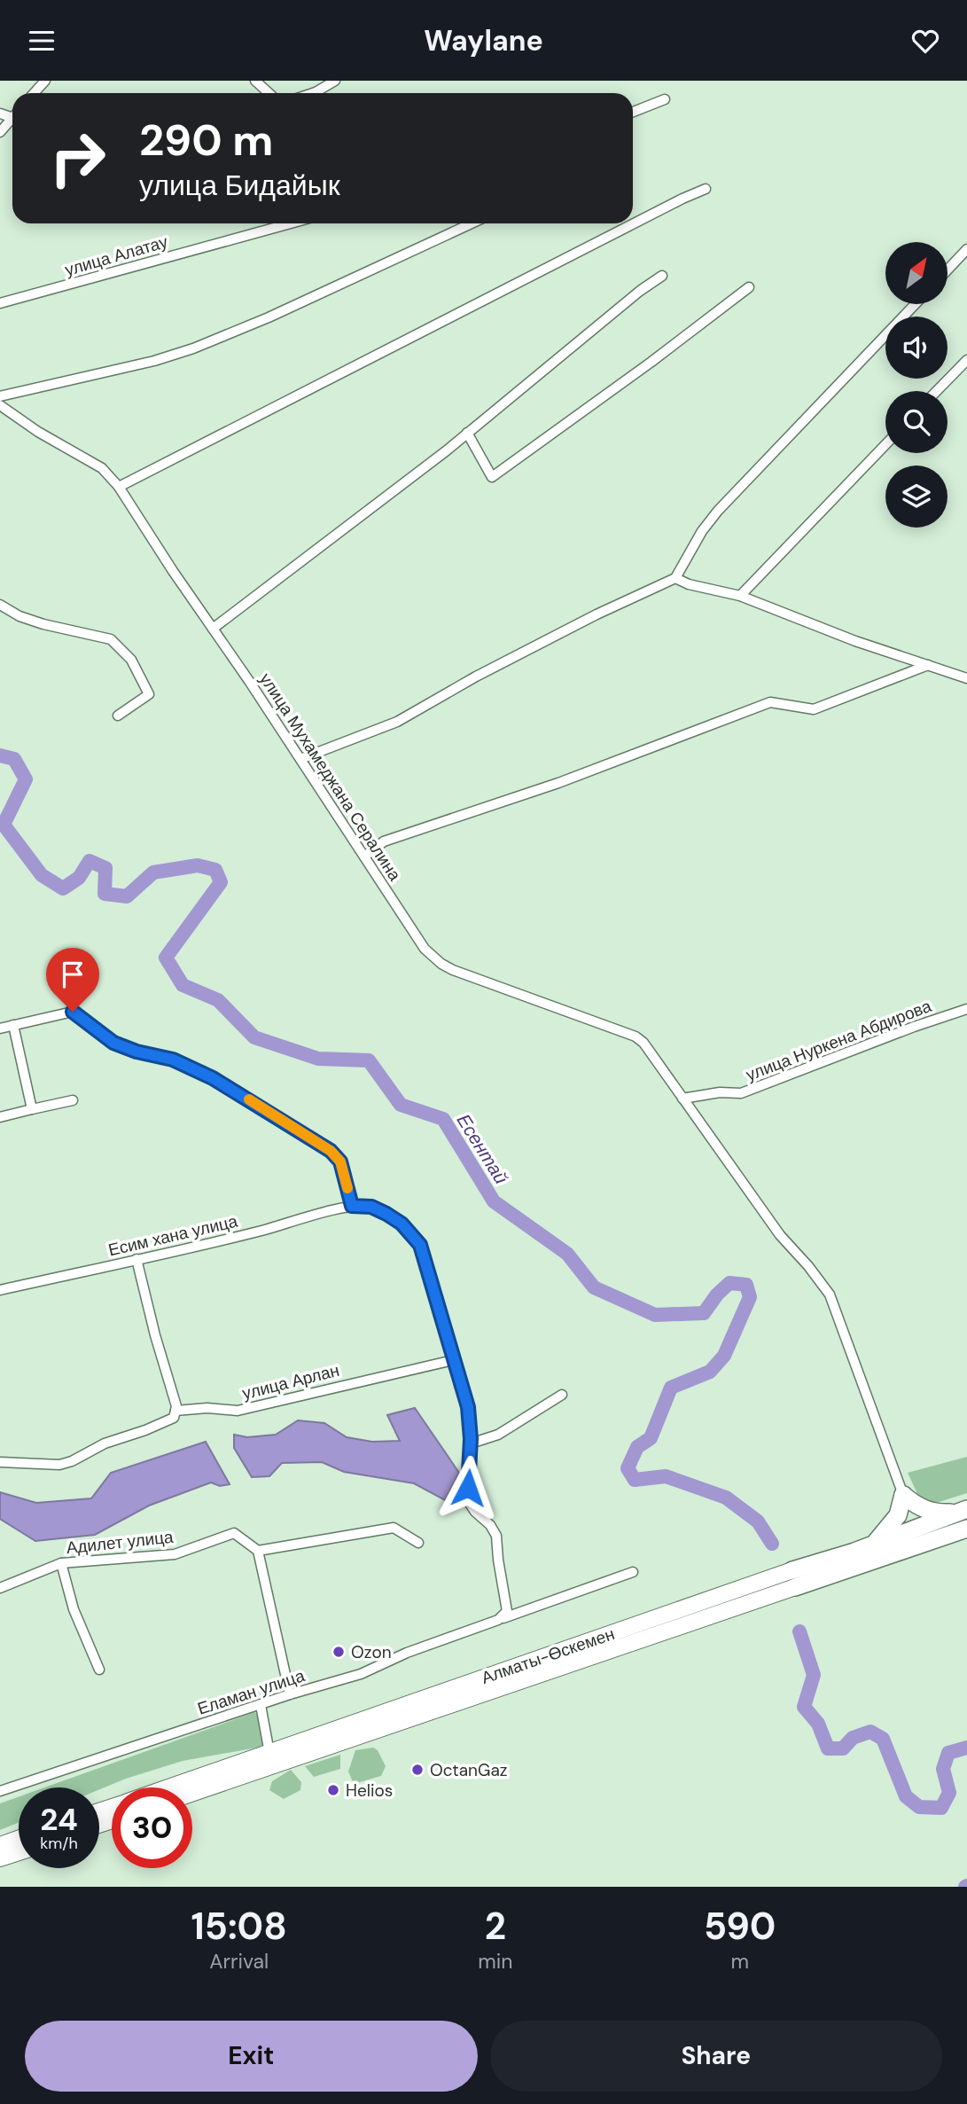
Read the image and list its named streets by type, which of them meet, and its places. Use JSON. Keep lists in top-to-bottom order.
{
  "streets": {
    "highway": ["Алматы-Өскемен"],
    "street": [
      "улица Алатау",
      "улица Мухамеджана Сералина",
      "улица Нуркена Абдирова",
      "Есим хана улица",
      "улица Арлан",
      "Адилет улица",
      "Еламан улица"
    ]
  },
  "crossings": [
    ["улица Мухамеджана Сералина", "улица Нуркена Абдирова"]
  ],
  "water": ["Есентай"],
  "places": ["Ozon", "OctanGaz", "Helios"],
  "north": "top right",
  "page": {
    "header": "Waylane",
    "turn": ["290 m", "улица Бидайык"],
    "speed": "24 km/h",
    "limit": "30",
    "eta": [
      "15:08",
      "Arrival",
      "2",
      "min",
      "590",
      "m"
    ],
    "buttons": ["Exit", "Share"]
  }
}
